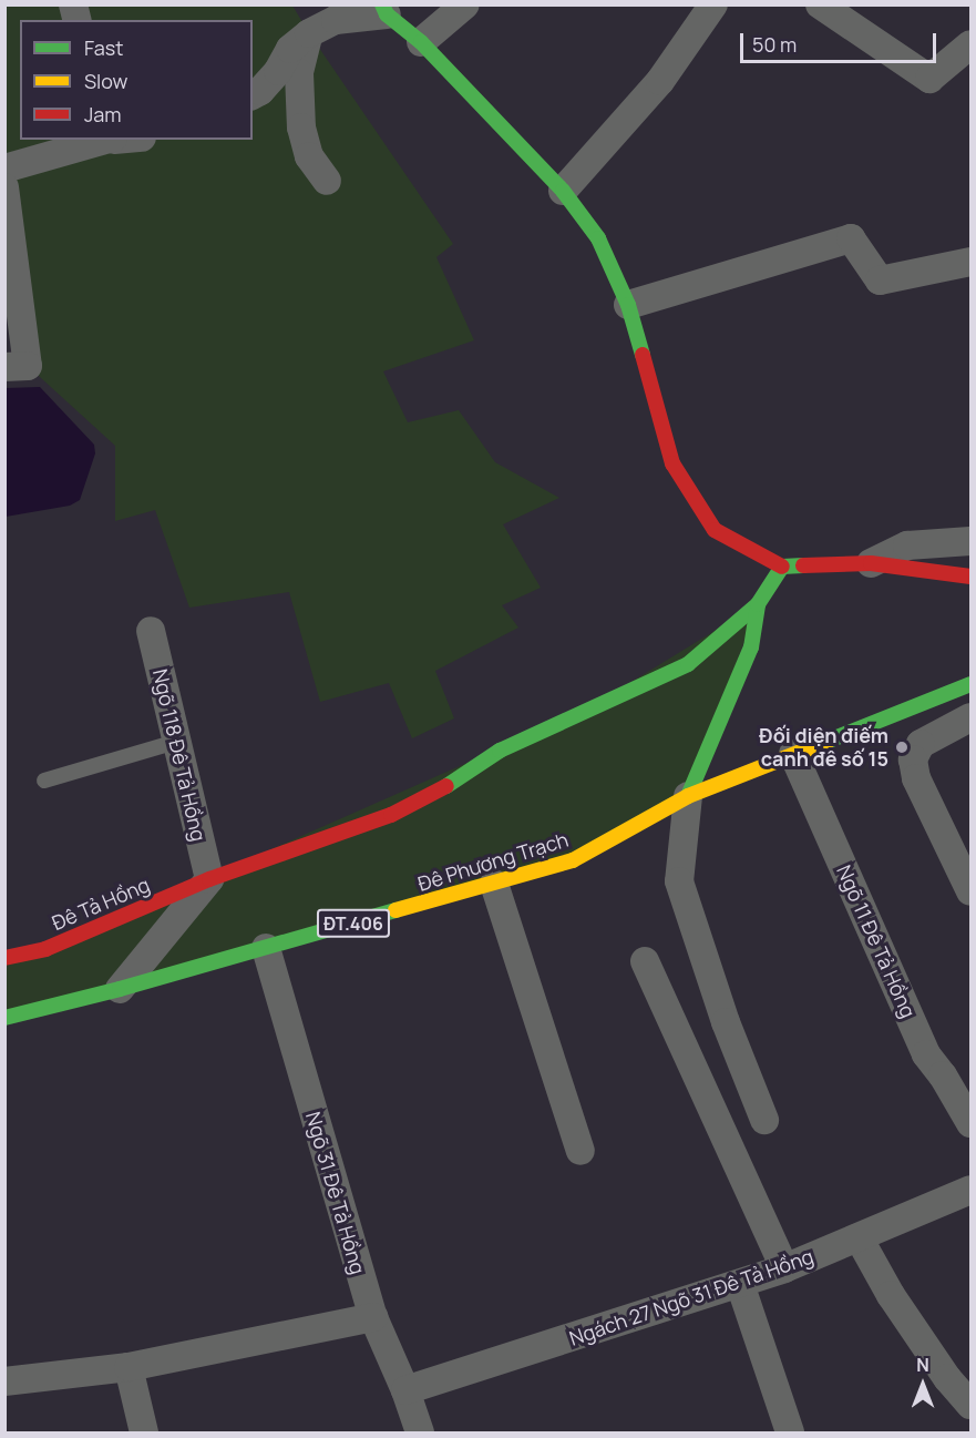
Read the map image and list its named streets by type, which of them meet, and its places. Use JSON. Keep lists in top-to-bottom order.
{
  "streets": {
    "street": [
      "Ngõ 118 Đê Tả Hồng",
      "Đê Phương Trạch",
      "Đê Tả Hồng",
      "ĐT.406",
      "Ngõ 11 Đê Tả Hồng",
      "Ngõ 31 Đê Tả Hồng",
      "Ngách 27 Ngõ 31 Đê Tả Hồng"
    ]
  },
  "crossings": [
    ["Ngõ 118 Đê Tả Hồng", "Đê Tả Hồng"],
    ["Đê Phương Trạch", "Ngõ 11 Đê Tả Hồng"],
    ["Đê Phương Trạch", "Ngõ 31 Đê Tả Hồng"],
    ["Ngõ 31 Đê Tả Hồng", "Ngách 27 Ngõ 31 Đê Tả Hồng"]
  ],
  "places": ["Đối diện điếm canh đê số 15"],
  "legend": ["Fast", "Slow", "Jam"],
  "scale_bar": "50 m",
  "north": "top"
}
